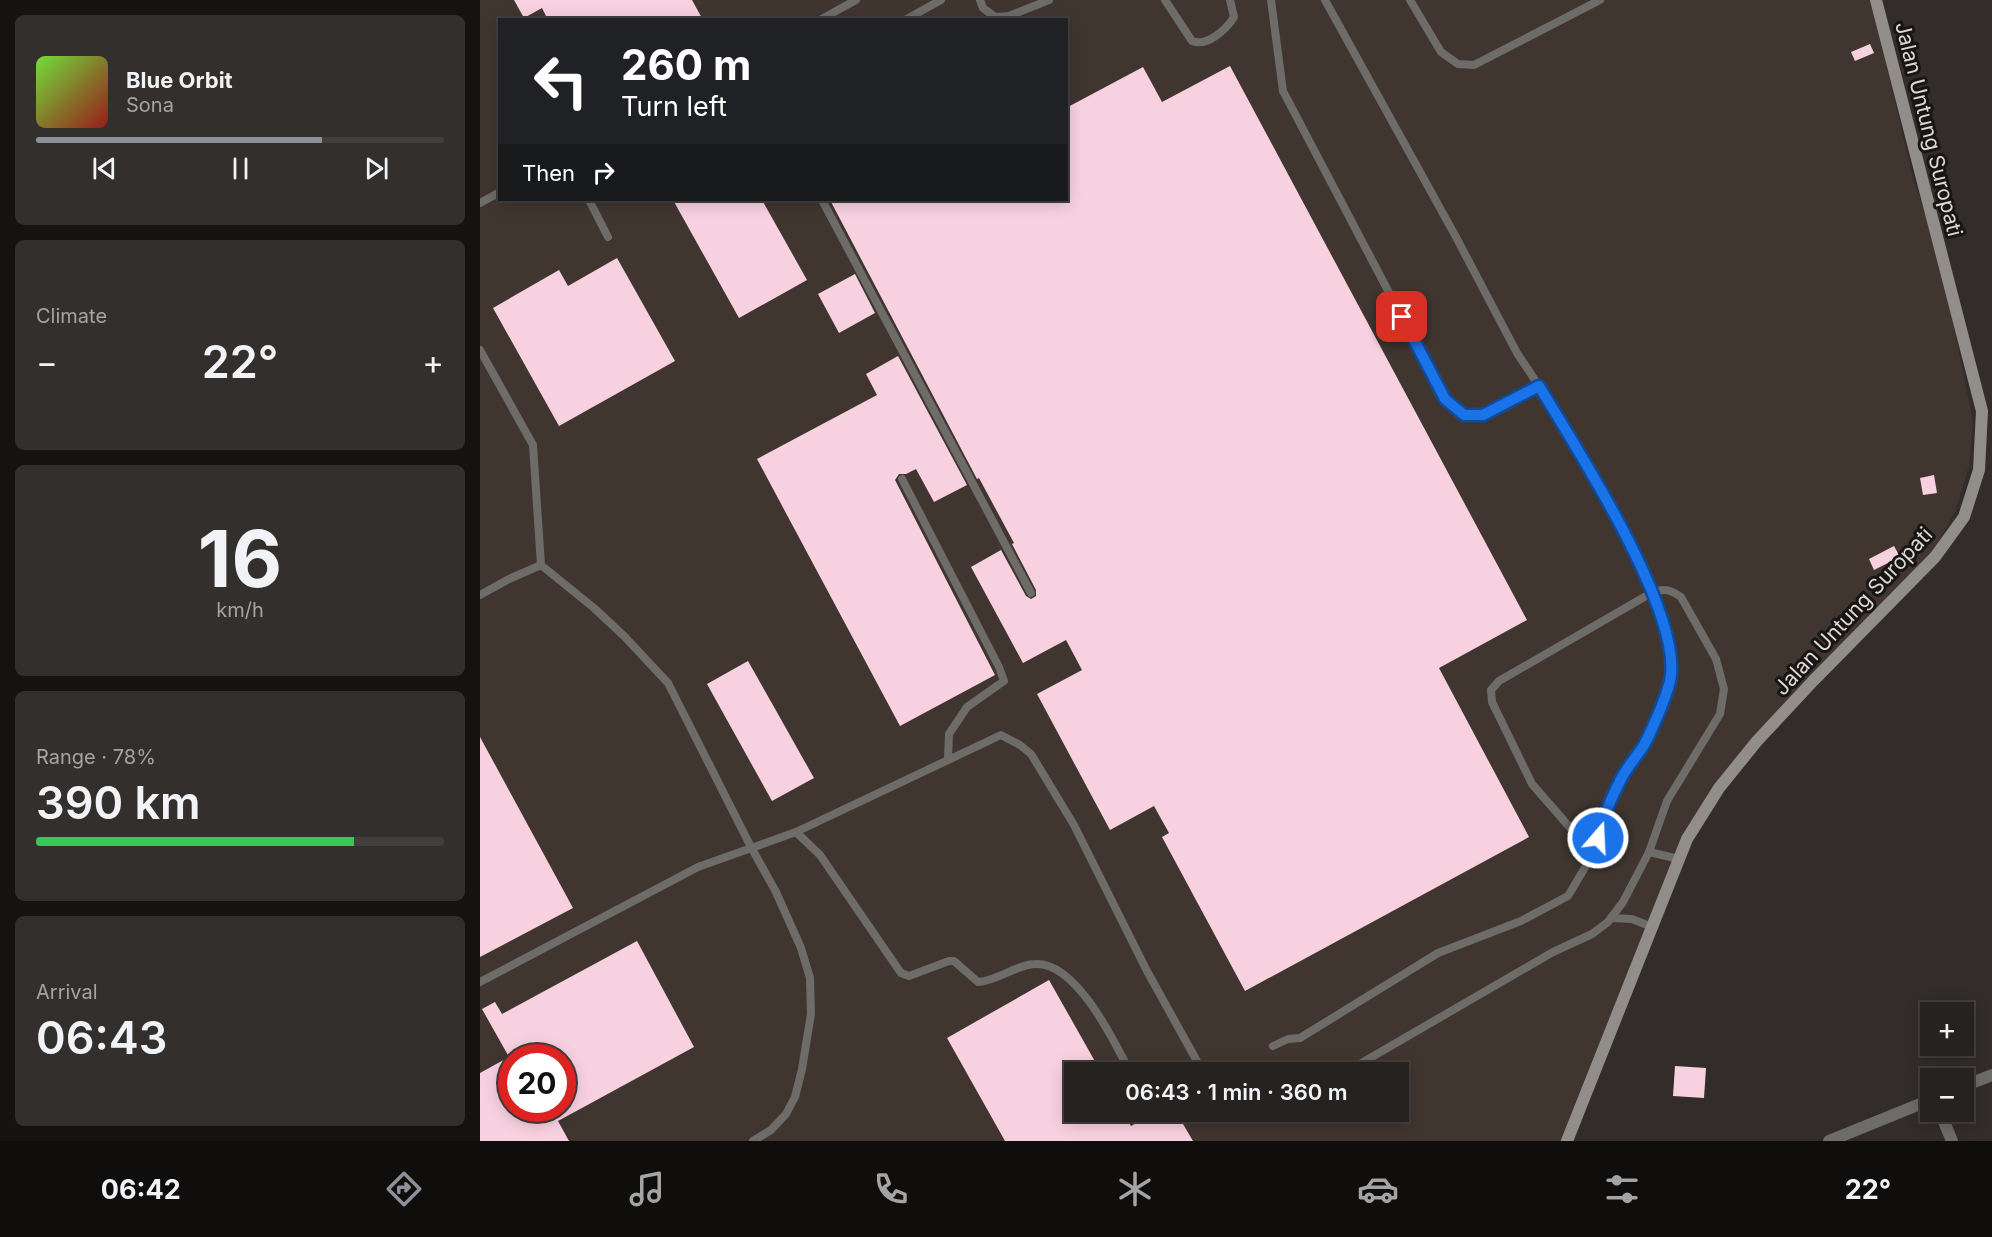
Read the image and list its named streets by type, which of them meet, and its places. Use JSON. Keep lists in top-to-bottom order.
{
  "streets": {
    "main road": ["Jalan Untung Suropati"]
  },
  "page": {
    "turn": ["260 m", "Turn left"],
    "song": ["Blue Orbit", "Sona"],
    "then": "Then",
    "tile": [
      "Climate",
      ["16", "km/h"],
      ["Range · 78%", "390 km"],
      ["Arrival", "06:43"]
    ],
    "heat": ["−", "22°", "+"],
    "map_buttons": ["+", "−"],
    "limit": "20",
    "trip": "06:43 · 1 min · 360 m",
    "tabs": ["06:42", "22°"]
  }
}
